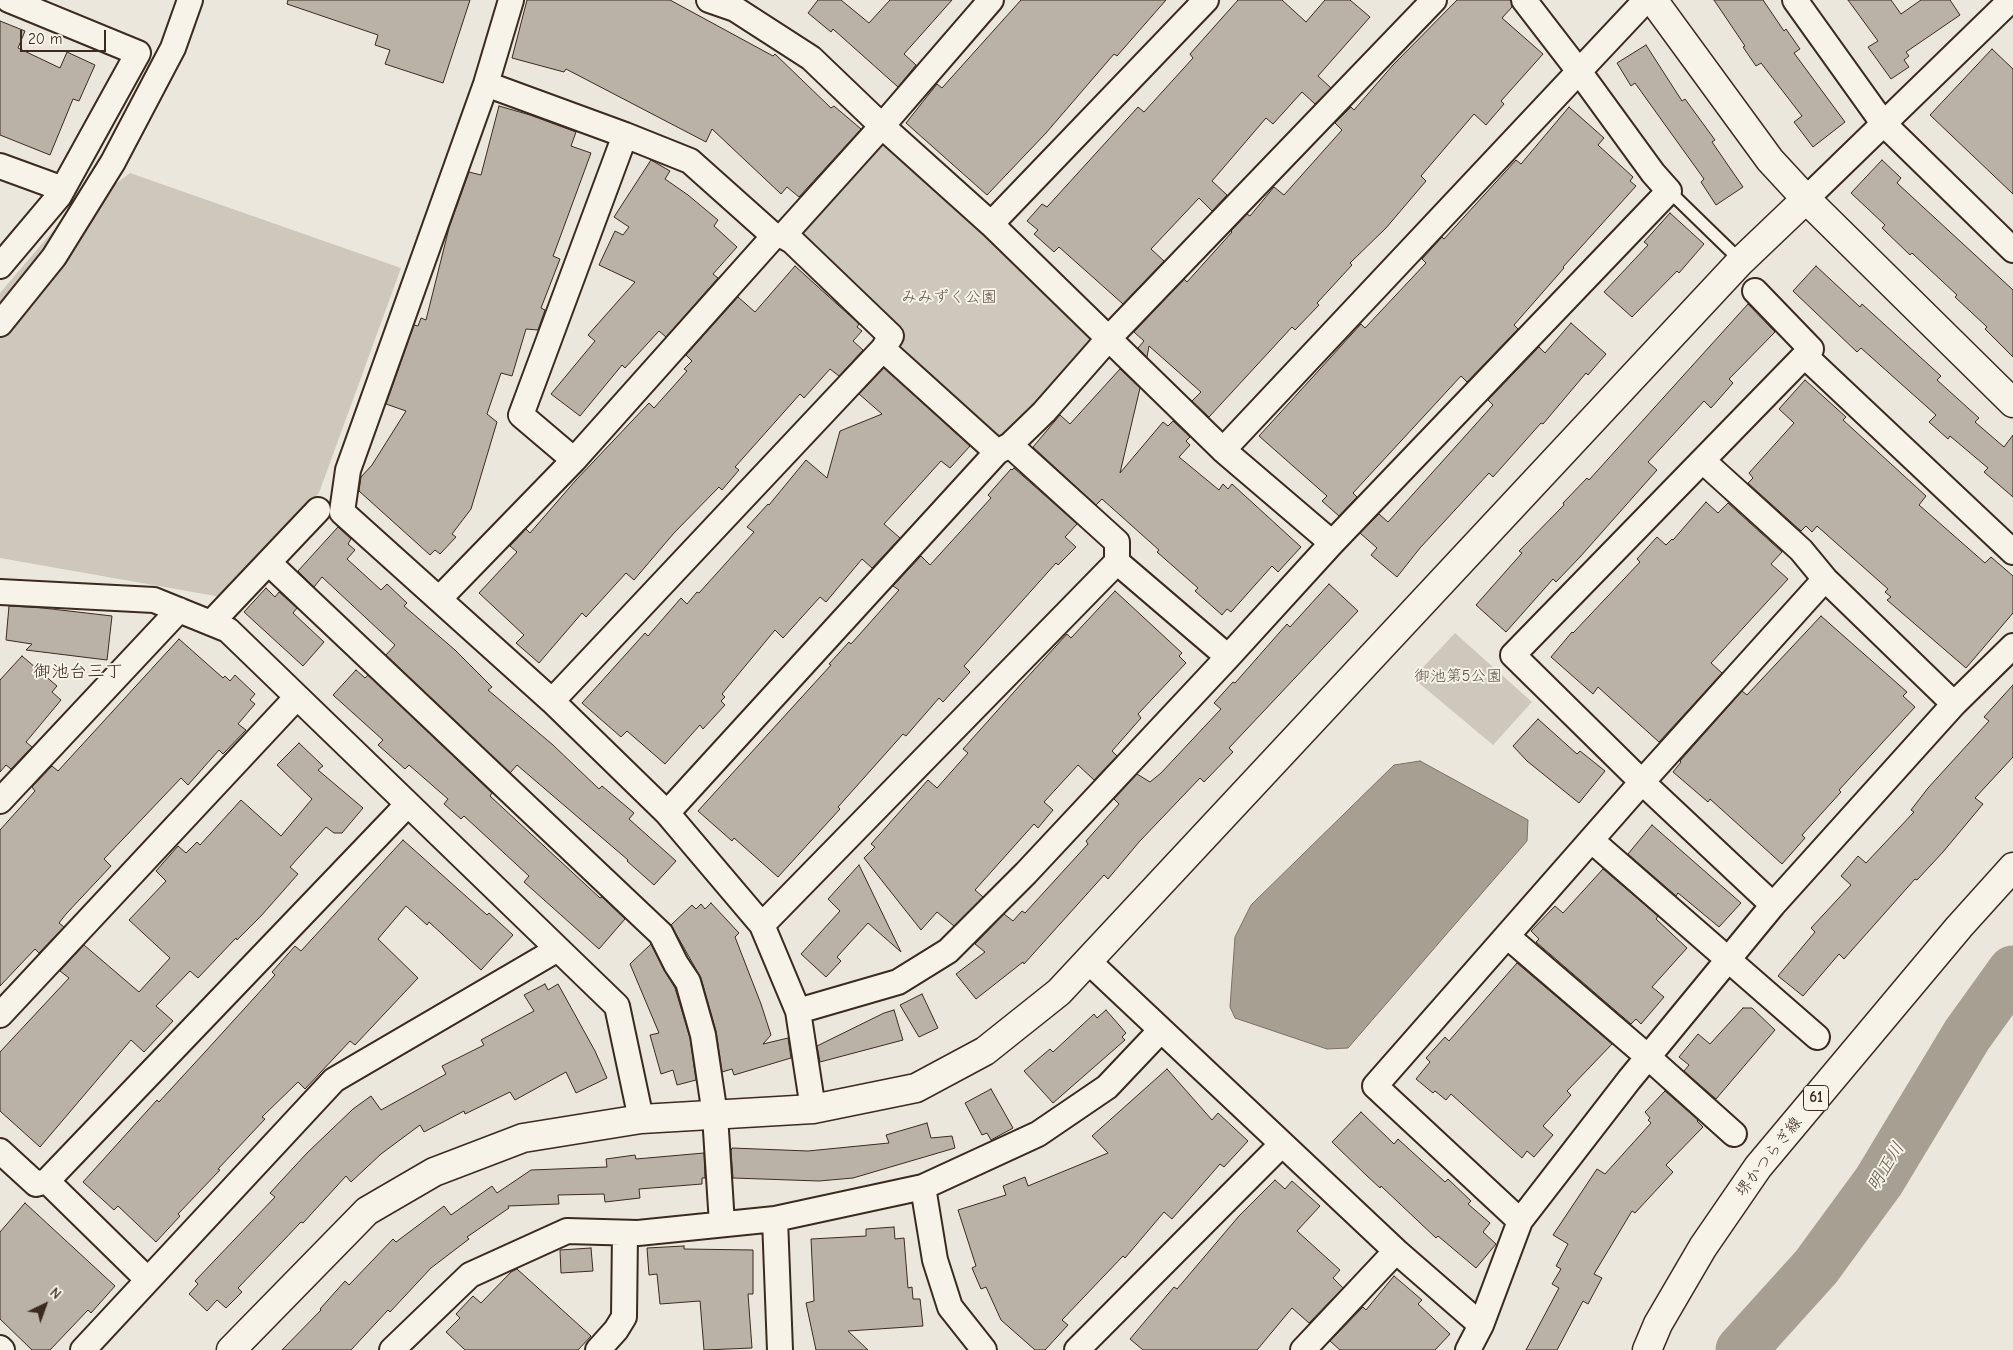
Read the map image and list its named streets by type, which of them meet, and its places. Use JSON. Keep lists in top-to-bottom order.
{
  "streets": {
    "street": ["61", "堺かつらぎ線"]
  },
  "districts": ["御池台三丁"],
  "water": ["明正川"],
  "parks": ["みみずく公園", "御池第5公園"],
  "scale_bar": "20 m",
  "north": "top right"
}
